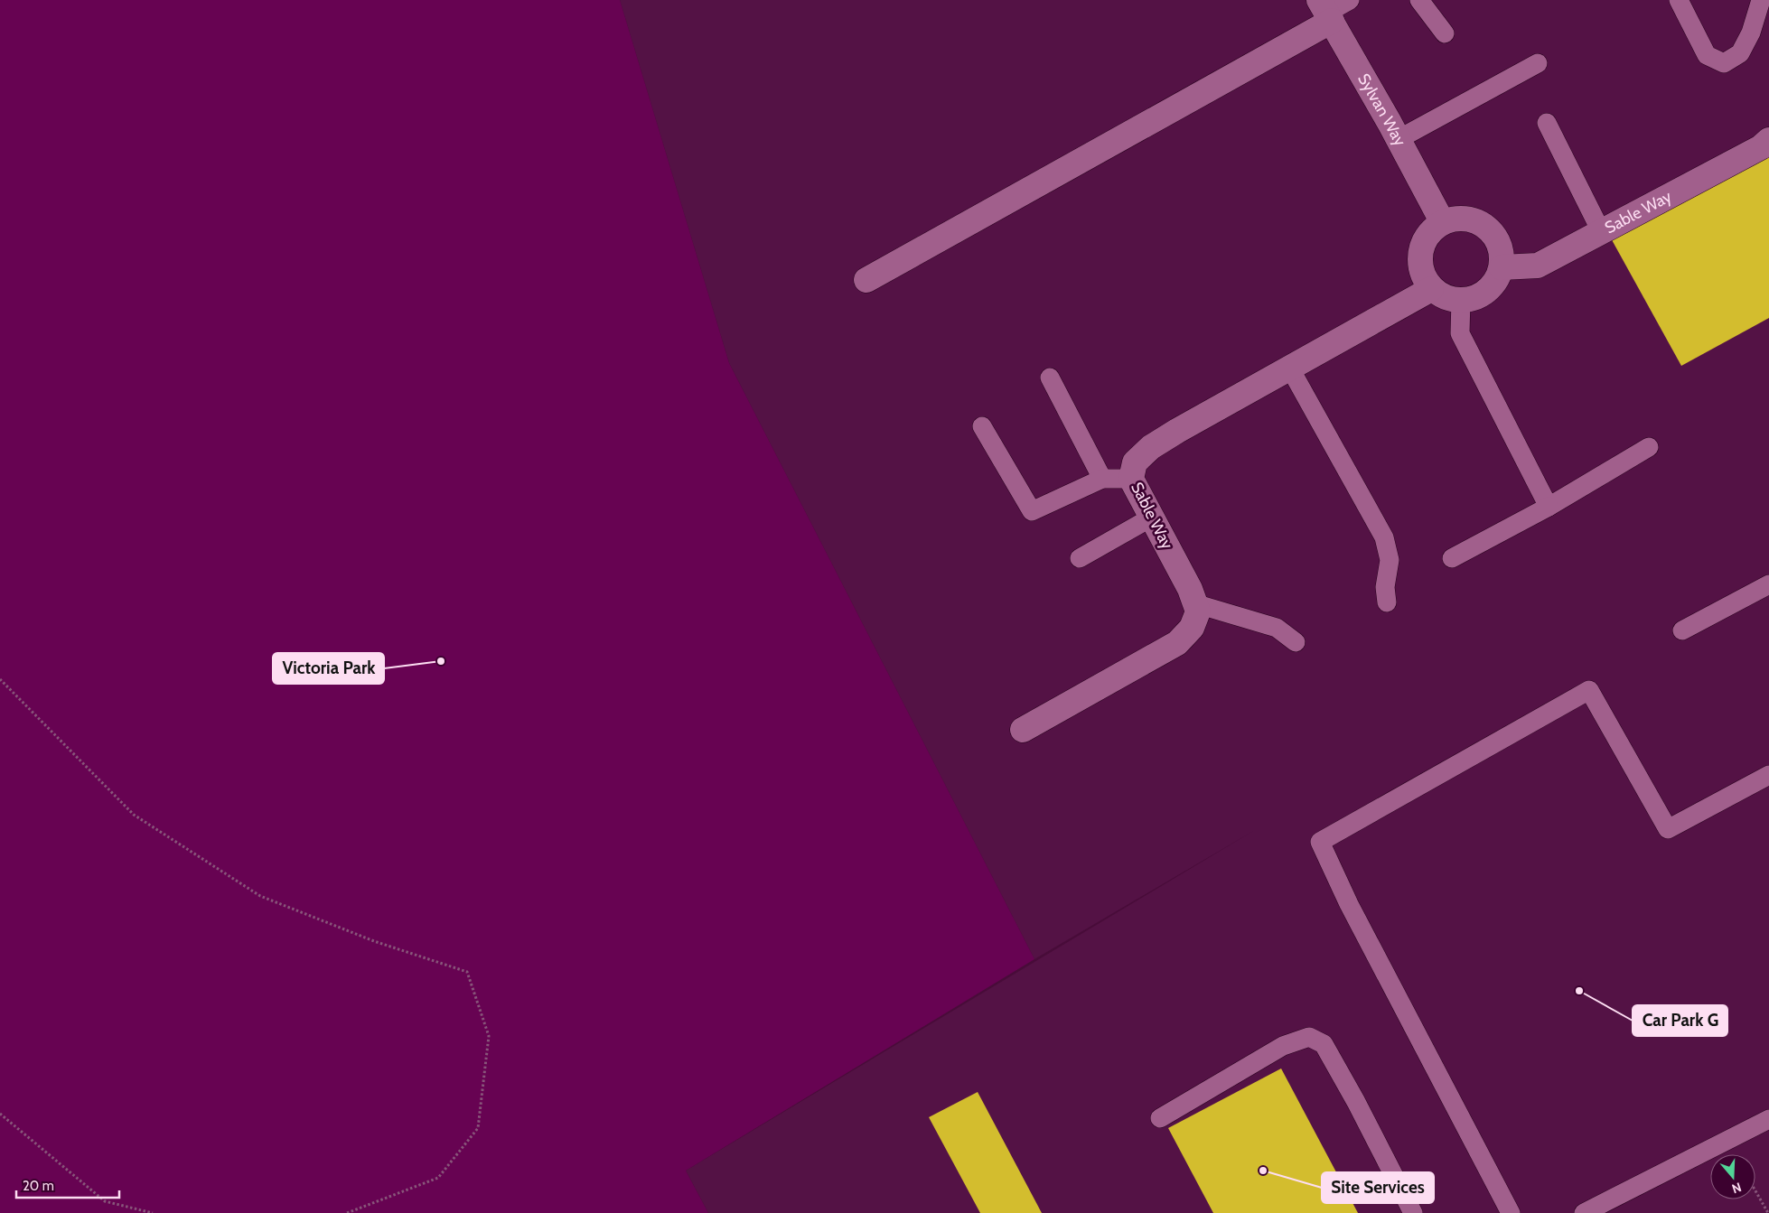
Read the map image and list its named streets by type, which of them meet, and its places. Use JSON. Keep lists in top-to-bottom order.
{
  "streets": {
    "street": ["Sylvan Way", "Sable Way"]
  },
  "crossings": [
    ["Sylvan Way", "Sable Way"]
  ],
  "places": ["Victoria Park", "Car Park G", "Site Services"],
  "scale_bar": "20 m",
  "north": "bottom"
}
